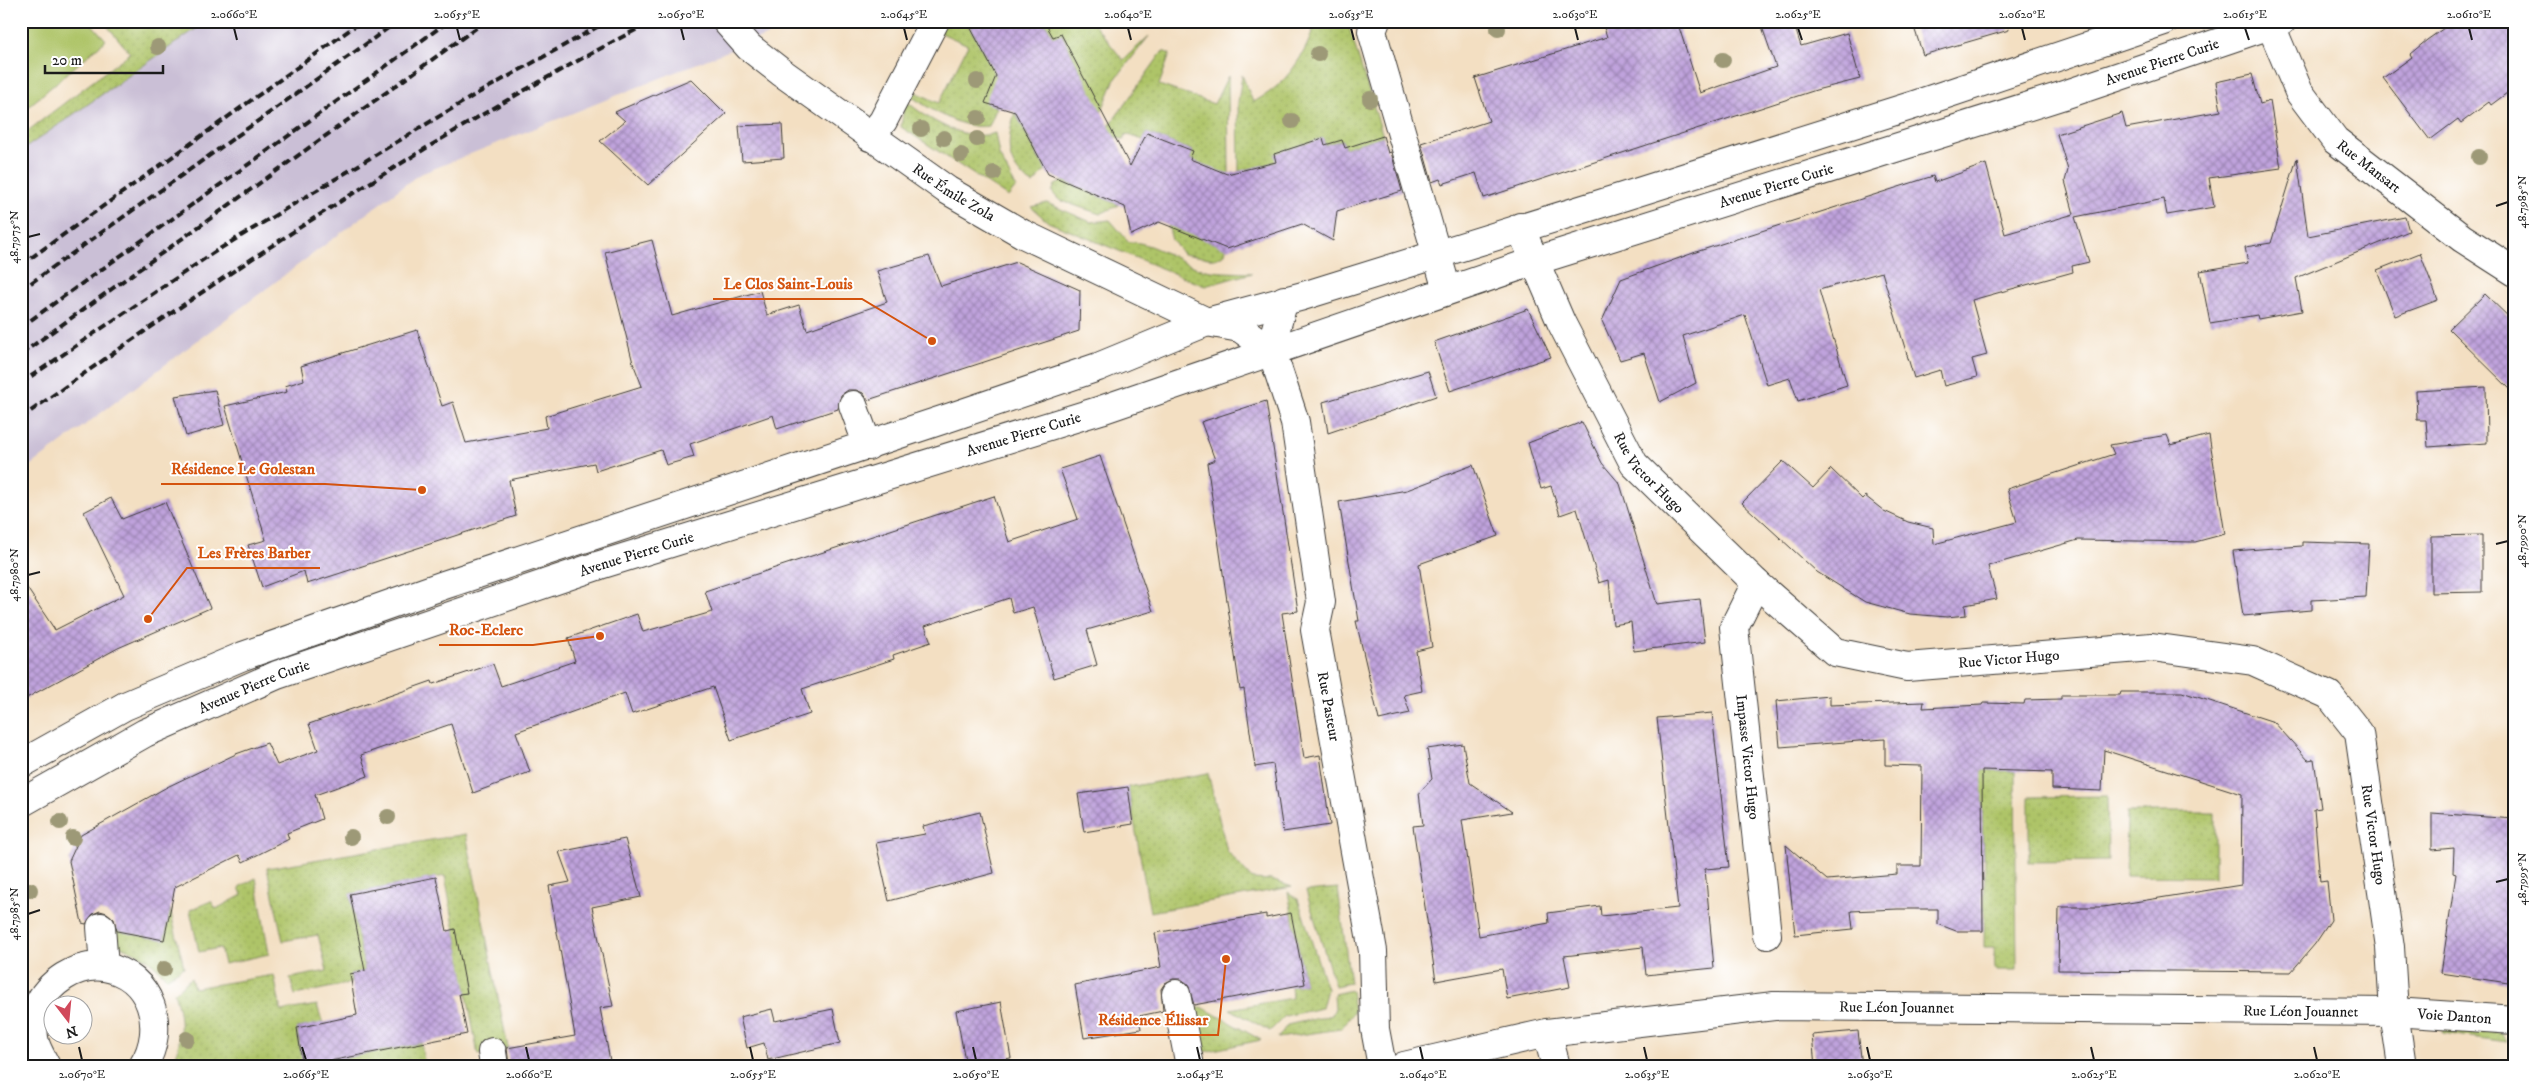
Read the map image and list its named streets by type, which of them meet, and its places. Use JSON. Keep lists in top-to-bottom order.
{
  "streets": {
    "street": [
      "Avenue Pierre Curie",
      "Rue Mansart",
      "Rue Émile Zola",
      "Rue Victor Hugo",
      "Rue Pasteur",
      "Impasse Victor Hugo",
      "Rue Léon Jouannet",
      "Voie Danton"
    ]
  },
  "crossings": [
    ["Avenue Pierre Curie", "Rue Mansart"],
    ["Avenue Pierre Curie", "Rue Émile Zola"],
    ["Avenue Pierre Curie", "Rue Victor Hugo"],
    ["Avenue Pierre Curie", "Rue Pasteur"],
    ["Rue Victor Hugo", "Impasse Victor Hugo"],
    ["Rue Victor Hugo", "Rue Léon Jouannet"],
    ["Rue Victor Hugo", "Voie Danton"],
    ["Rue Léon Jouannet", "Voie Danton"]
  ],
  "places": [
    "Le Clos Saint-Louis",
    "Résidence Le Golestan",
    "Les Frères Barber",
    "Roc-Eclerc",
    "Résidence Élissar"
  ],
  "scale_bar": "20 m",
  "north": "bottom",
  "coordinates": [
    "2.0660°E",
    "2.0655°E",
    "2.0650°E",
    "2.0645°E",
    "2.0640°E",
    "2.0635°E",
    "2.0630°E",
    "2.0625°E",
    "2.0620°E",
    "2.0615°E",
    "2.0610°E",
    "48.7985°N",
    "48.7975°N",
    "48.7990°N",
    "48.7980°N",
    "48.7995°N",
    "2.0670°E",
    "2.0665°E"
  ]
}
